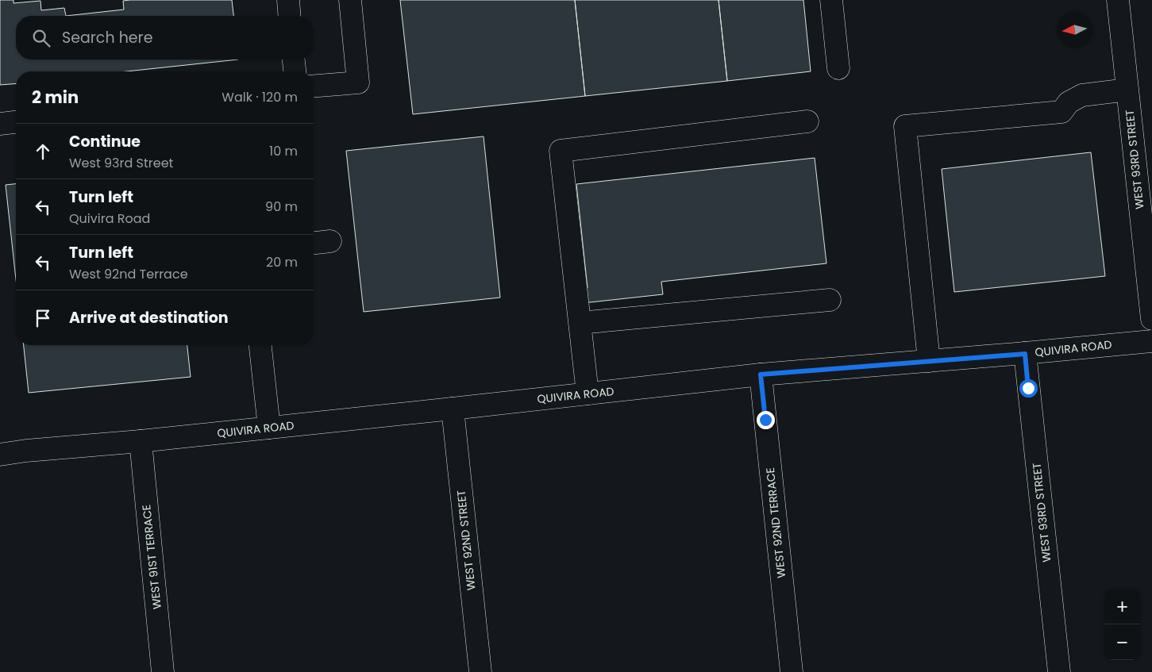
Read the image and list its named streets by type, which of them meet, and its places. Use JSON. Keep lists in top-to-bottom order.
{
  "streets": {
    "street": [
      "WEST 93RD STREET",
      "QUIVIRA ROAD",
      "WEST 92ND TERRACE",
      "WEST 92ND STREET",
      "WEST 91ST TERRACE"
    ]
  },
  "crossings": [
    ["WEST 93RD STREET", "QUIVIRA ROAD"],
    ["QUIVIRA ROAD", "WEST 92ND TERRACE"],
    ["QUIVIRA ROAD", "WEST 92ND STREET"],
    ["QUIVIRA ROAD", "WEST 91ST TERRACE"]
  ],
  "north": "left",
  "page": {
    "search": "Search here",
    "heading": ["2 min", "Walk · 120 m"],
    "list": [
      ["Continue", "West 93rd Street", "10 m"],
      ["Turn left", "Quivira Road", "90 m"],
      ["Turn left", "West 92nd Terrace", "20 m"],
      "Arrive at destination"
    ],
    "map_buttons": ["+", "−"]
  }
}
